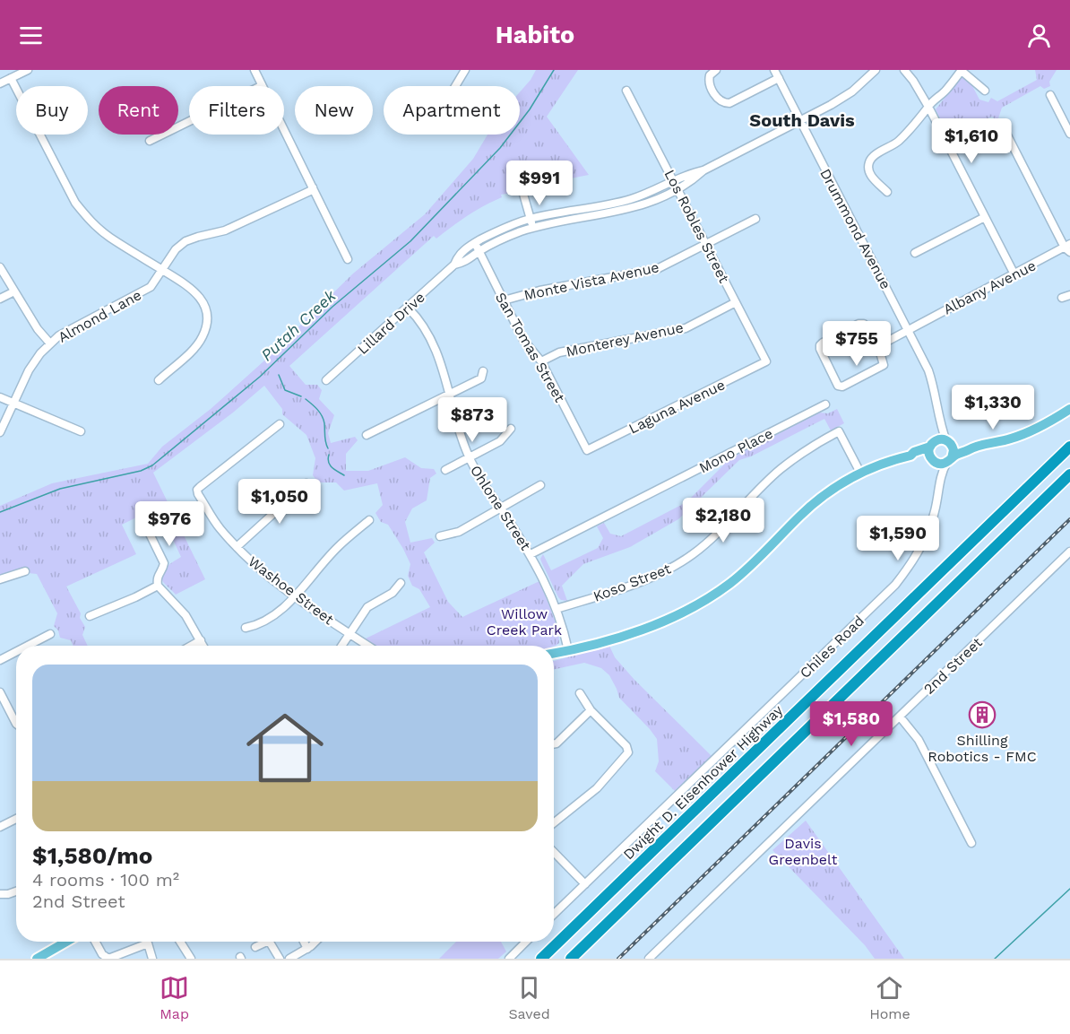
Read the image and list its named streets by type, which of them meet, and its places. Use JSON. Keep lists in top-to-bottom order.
{
  "streets": {
    "highway": ["Dwight D. Eisenhower Highway"],
    "street": [
      "Los Robles Street",
      "Drummond Avenue",
      "Monte Vista Avenue",
      "Albany Avenue",
      "Almond Lane",
      "Lillard Drive",
      "Monterey Avenue",
      "San Tomas Street",
      "Laguna Avenue",
      "Mono Place",
      "Ohlone Street",
      "Koso Street",
      "Washoe Street",
      "Chiles Road",
      "2nd Street"
    ]
  },
  "crossings": [
    ["Los Robles Street", "Monte Vista Avenue"],
    ["Los Robles Street", "Lillard Drive"],
    ["Los Robles Street", "Monterey Avenue"],
    ["Los Robles Street", "Laguna Avenue"],
    ["Drummond Avenue", "Albany Avenue"],
    ["Drummond Avenue", "Lillard Drive"],
    ["Monte Vista Avenue", "San Tomas Street"],
    ["Lillard Drive", "San Tomas Street"],
    ["Lillard Drive", "Ohlone Street"],
    ["Monterey Avenue", "San Tomas Street"],
    ["San Tomas Street", "Laguna Avenue"],
    ["Mono Place", "Ohlone Street"],
    ["Ohlone Street", "Koso Street"]
  ],
  "districts": ["South Davis"],
  "water": ["Putah Creek"],
  "parks": ["Willow Creek Park", "Davis Greenbelt"],
  "places": {
    "building": ["Shilling Robotics - FMC"]
  },
  "page": {
    "header": "Habito",
    "chip": [
      "Buy",
      "Rent",
      "Filters",
      "New",
      "Apartment"
    ],
    "price": [
      "$1,610",
      "$991",
      "$755",
      "$1,330",
      "$873",
      "$1,050",
      "$2,180",
      "$976",
      "$1,590",
      "$1,580"
    ],
    "list": [
      {
        "name": "$1,580/mo",
        "note": "4 rooms · 100 m² · 2nd Street"
      }
    ],
    "tabs": ["Map", "Saved", "Home"]
  }
}
